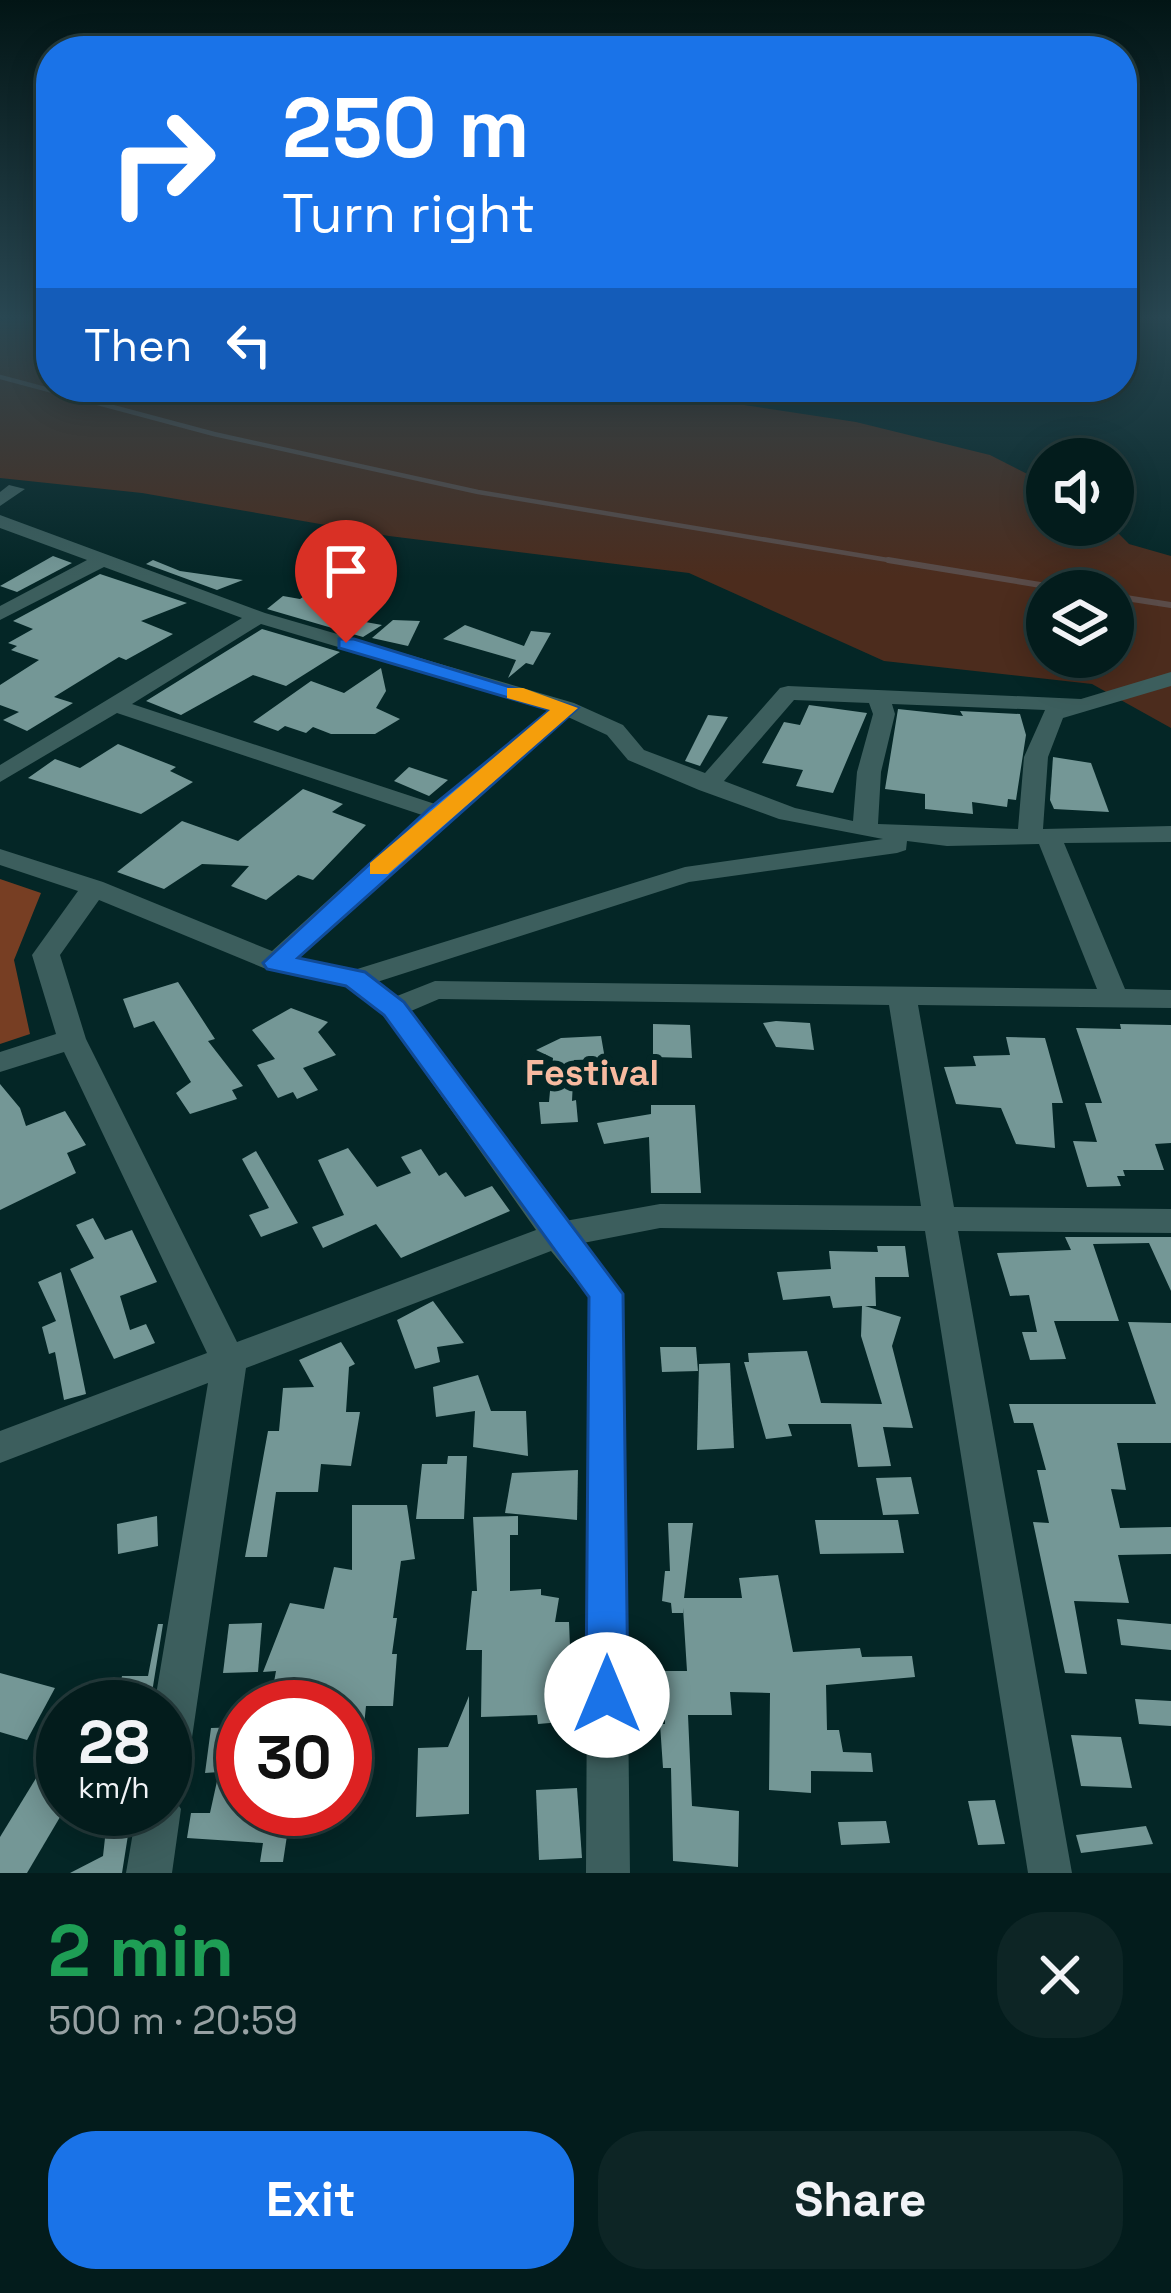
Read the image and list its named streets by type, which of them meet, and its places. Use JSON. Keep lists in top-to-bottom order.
{
  "districts": ["Festival"],
  "page": {
    "turn": ["250 m", "Turn right"],
    "then": "Then",
    "speed": "28 km/h",
    "limit": "30",
    "heading": ["2 min", "500 m · 20:59"],
    "buttons": ["Exit", "Share"]
  }
}
